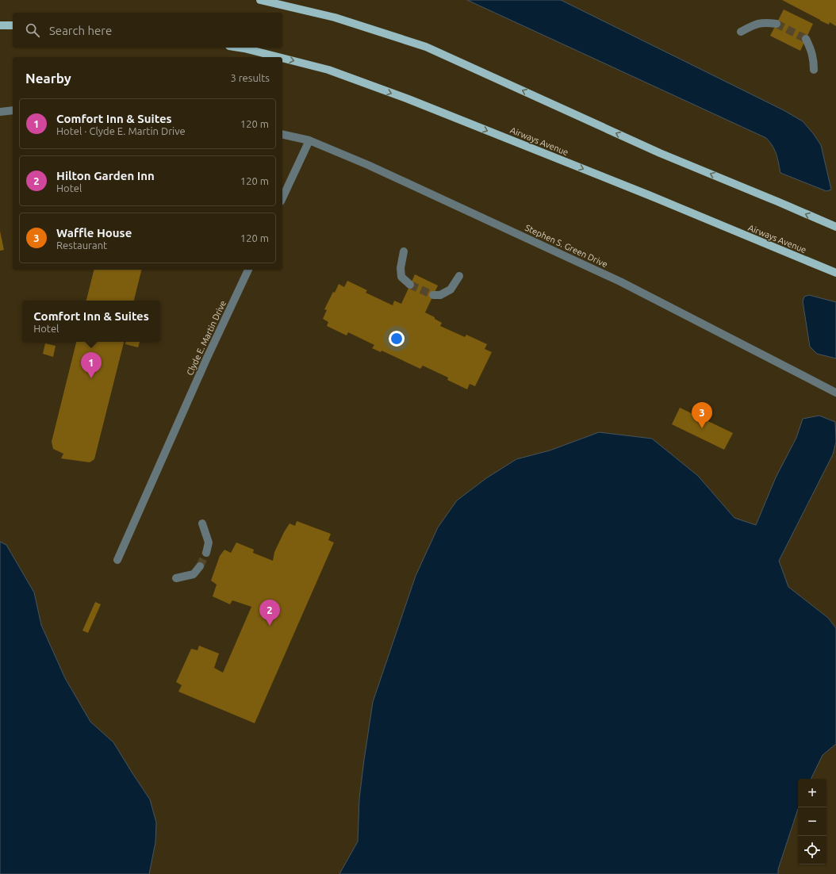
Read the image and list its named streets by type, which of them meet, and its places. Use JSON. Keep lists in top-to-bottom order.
{
  "streets": {
    "main road": ["Airways Avenue"],
    "street": ["Stephen S. Green Drive", "Clyde E. Martin Drive"]
  },
  "page": {
    "search": "Search here",
    "heading": ["Nearby", "3 results"],
    "list": [
      {
        "mark": "1",
        "name": "Comfort Inn & Suites",
        "note": "Hotel · Clyde E. Martin Drive",
        "value": "120 m"
      },
      {
        "mark": "2",
        "name": "Hilton Garden Inn",
        "note": "Hotel",
        "value": "120 m"
      },
      {
        "mark": "3",
        "name": "Waffle House",
        "note": "Restaurant",
        "value": "120 m"
      }
    ],
    "popup": ["Comfort Inn & Suites", "Hotel"],
    "pins": ["1", "3", "2"],
    "map_buttons": ["+", "−"]
  }
}
